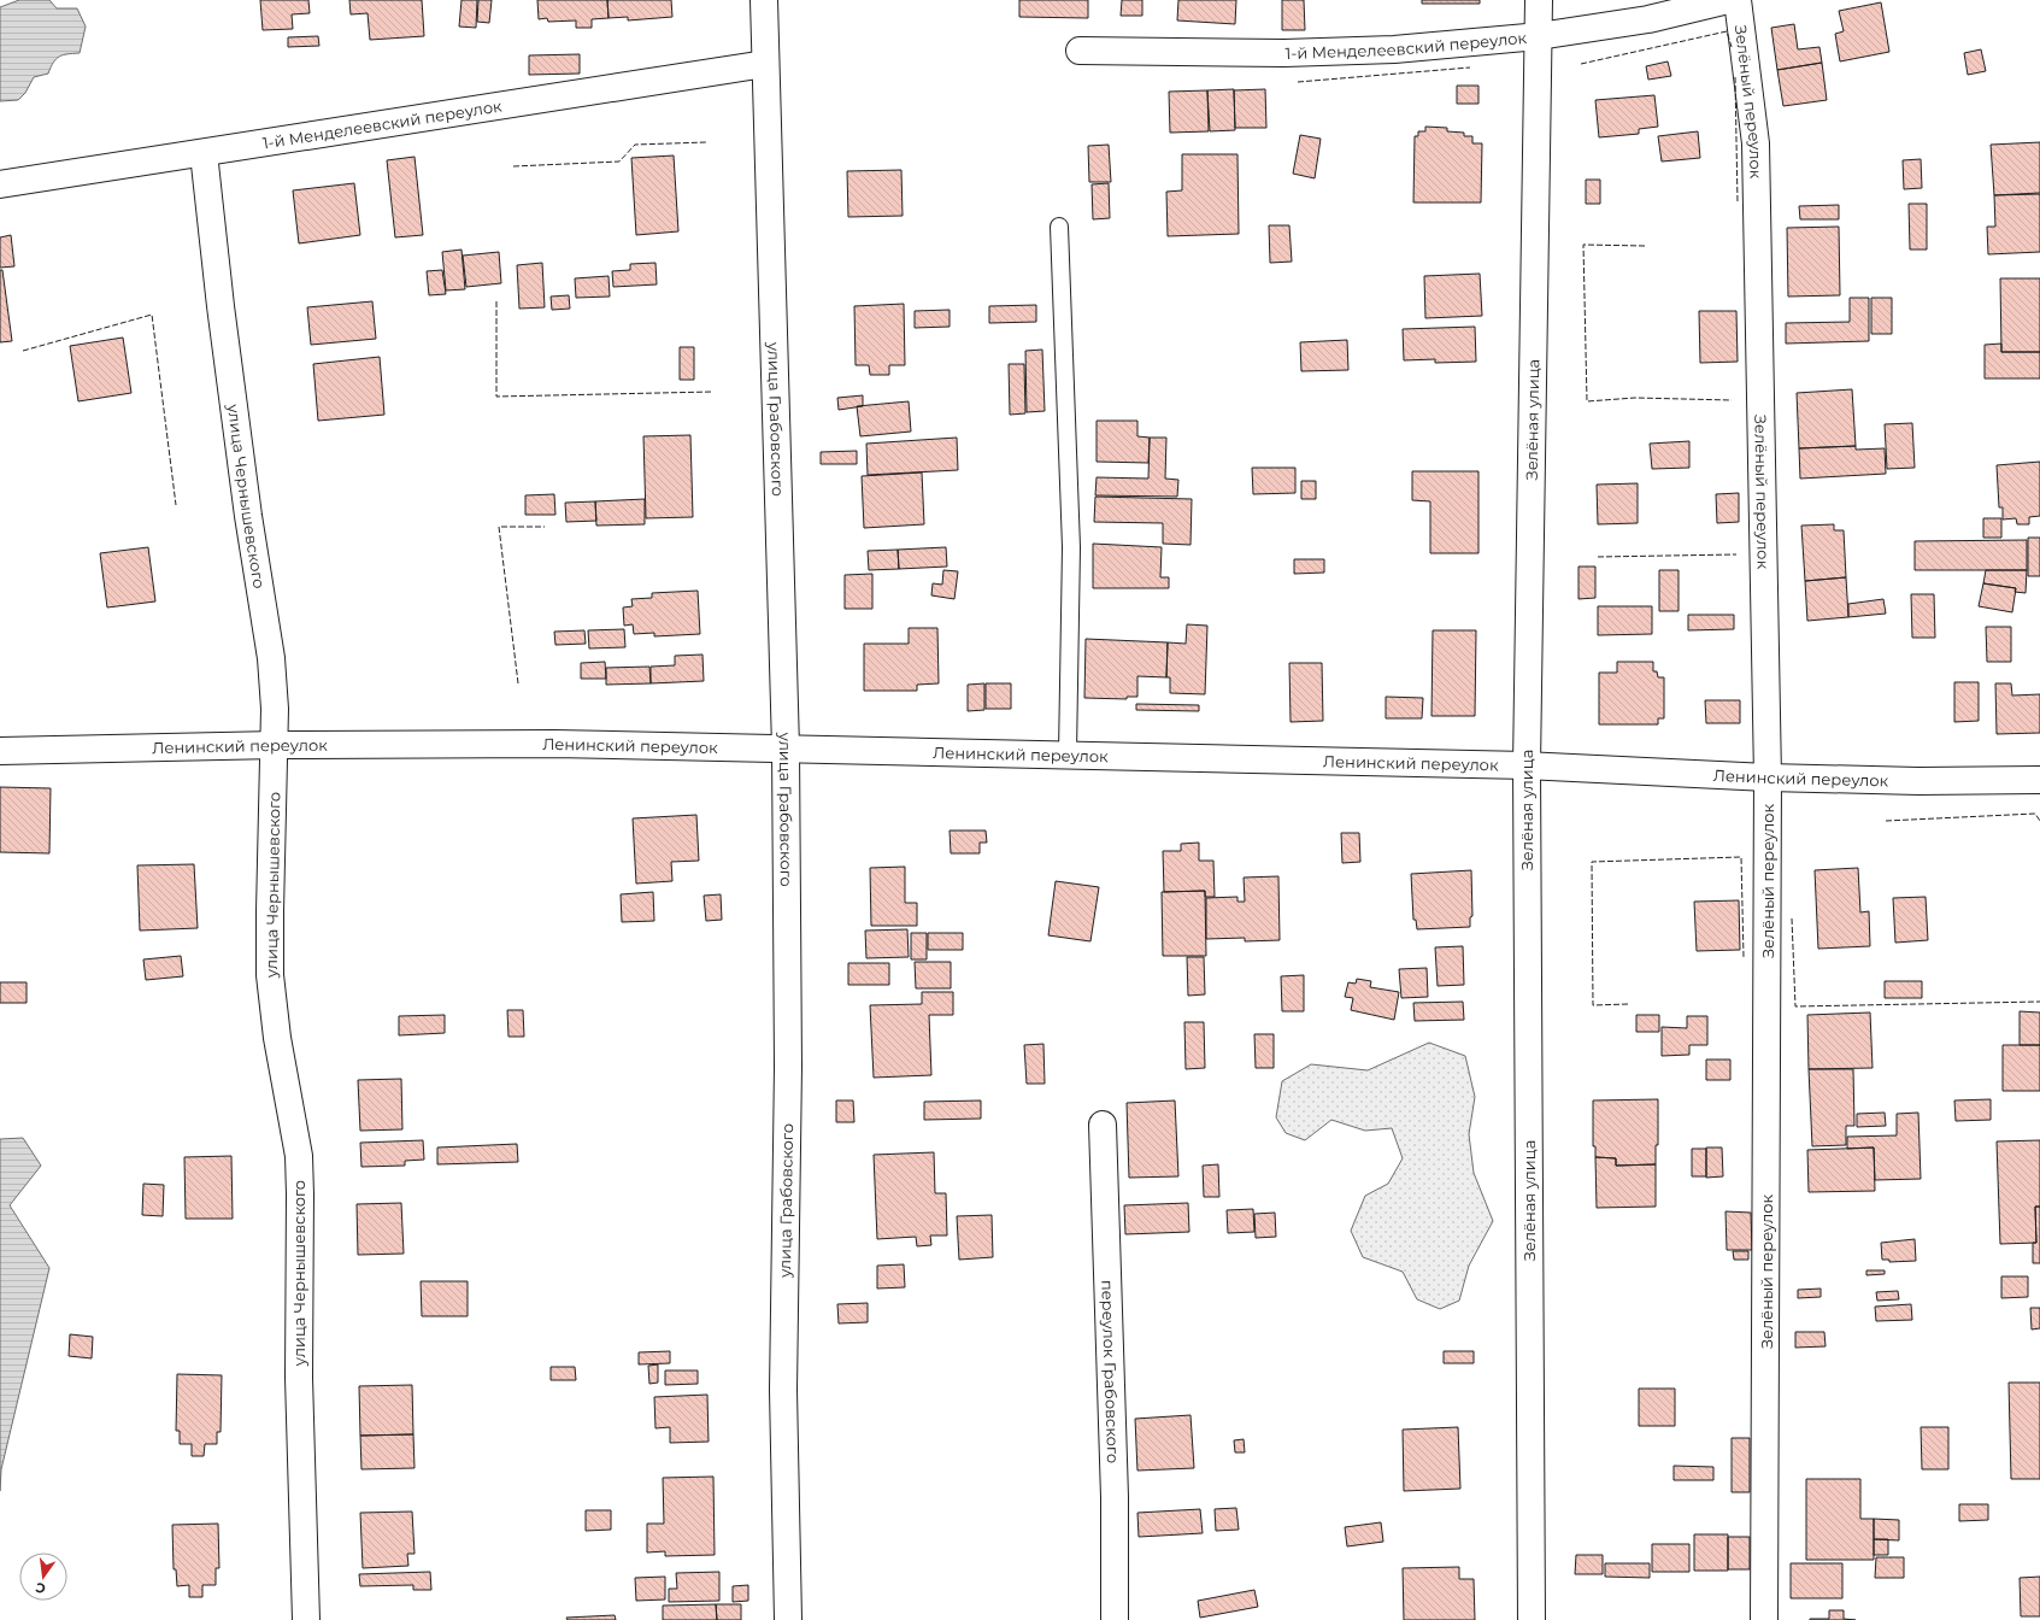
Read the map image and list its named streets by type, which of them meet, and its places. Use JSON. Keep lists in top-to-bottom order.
{
  "streets": {
    "street": [
      "1-й Менделеевский переулок",
      "Зелёный переулок",
      "улица Грабовского",
      "Зелёная улица",
      "улица Чернышевского",
      "Ленинский переулок",
      "переулок Грабовского"
    ]
  },
  "crossings": [
    ["1-й Менделеевский переулок", "улица Грабовского"],
    ["1-й Менделеевский переулок", "Зелёная улица"],
    ["1-й Менделеевский переулок", "улица Чернышевского"],
    ["Зелёный переулок", "Ленинский переулок"],
    ["улица Грабовского", "Ленинский переулок"],
    ["Зелёная улица", "Ленинский переулок"],
    ["улица Чернышевского", "Ленинский переулок"]
  ],
  "north": "bottom"
}
